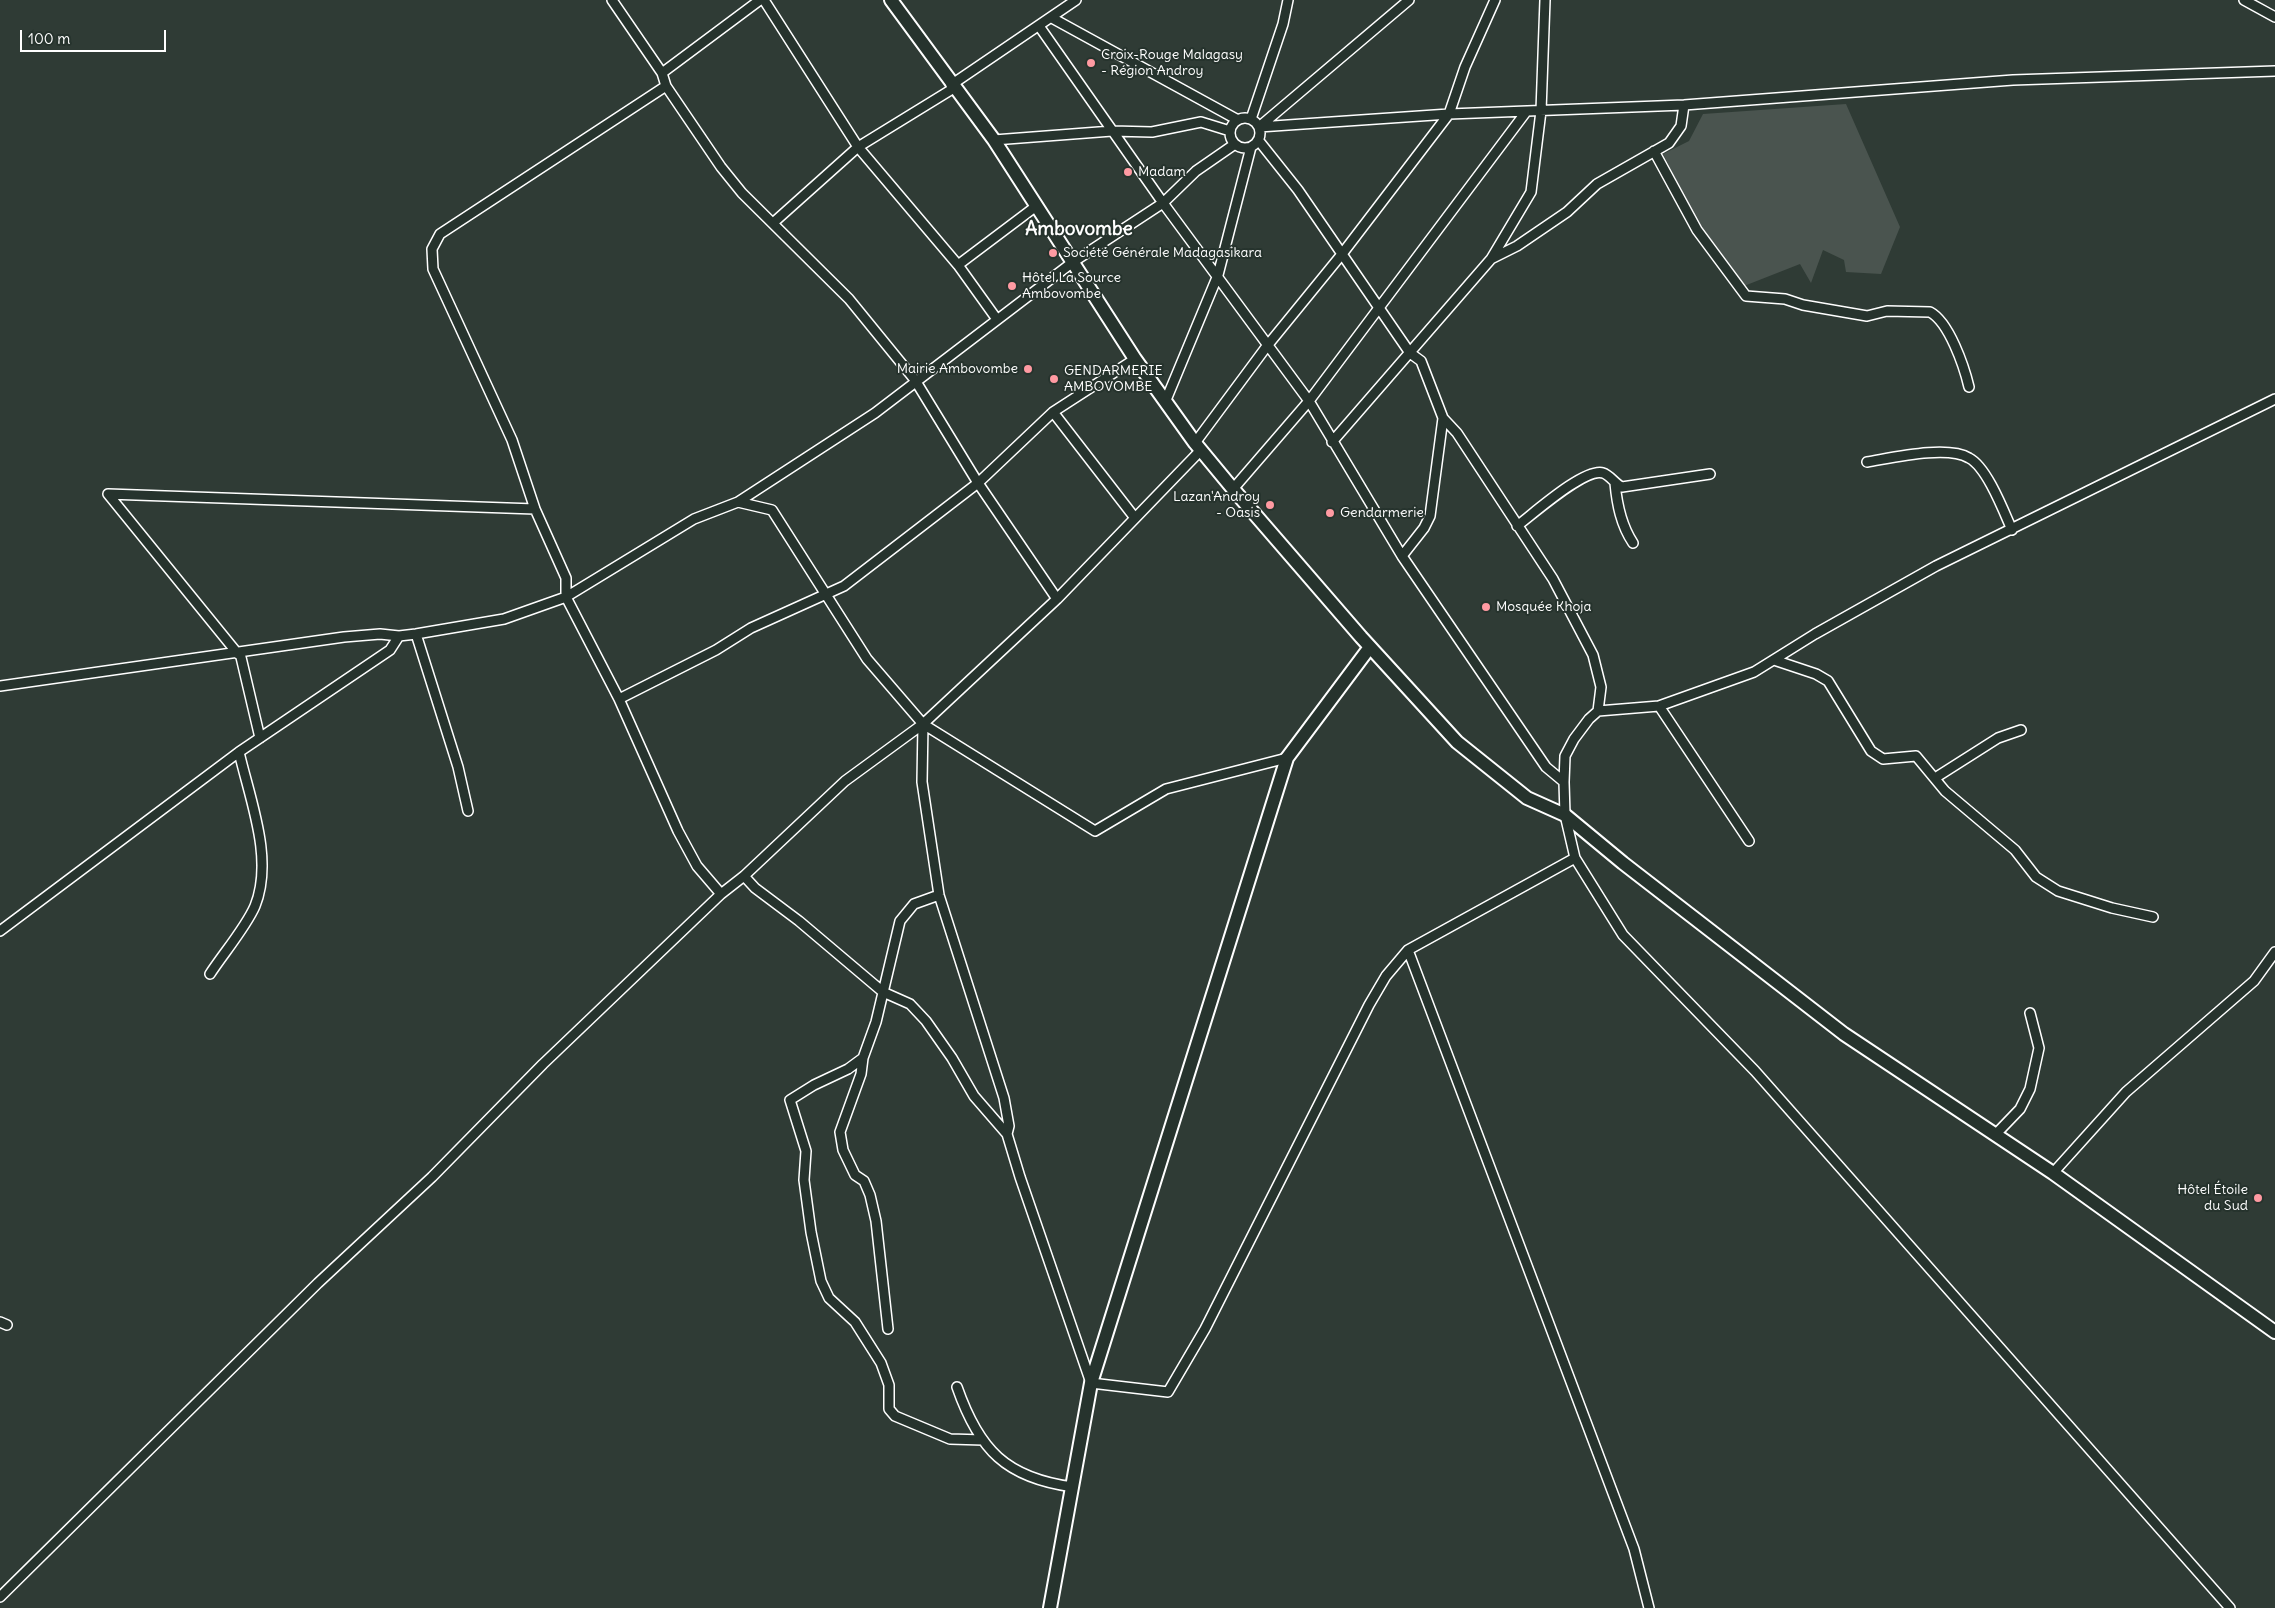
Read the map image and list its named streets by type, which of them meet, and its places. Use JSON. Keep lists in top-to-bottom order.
{
  "districts": ["Ambovombe"],
  "places": [
    "Croix-Rouge Malagasy - Région Androy",
    "Madam",
    "Société Générale Madagasikara",
    "Hôtel La Source Ambovombe",
    "Mairie Ambovombe",
    "GENDARMERIE AMBOVOMBE",
    "Lazan'Androy - Oasis",
    "Gendarmerie",
    "Mosquée Khoja",
    "Hôtel Étoile du Sud"
  ],
  "scale_bar": "100 m"
}
